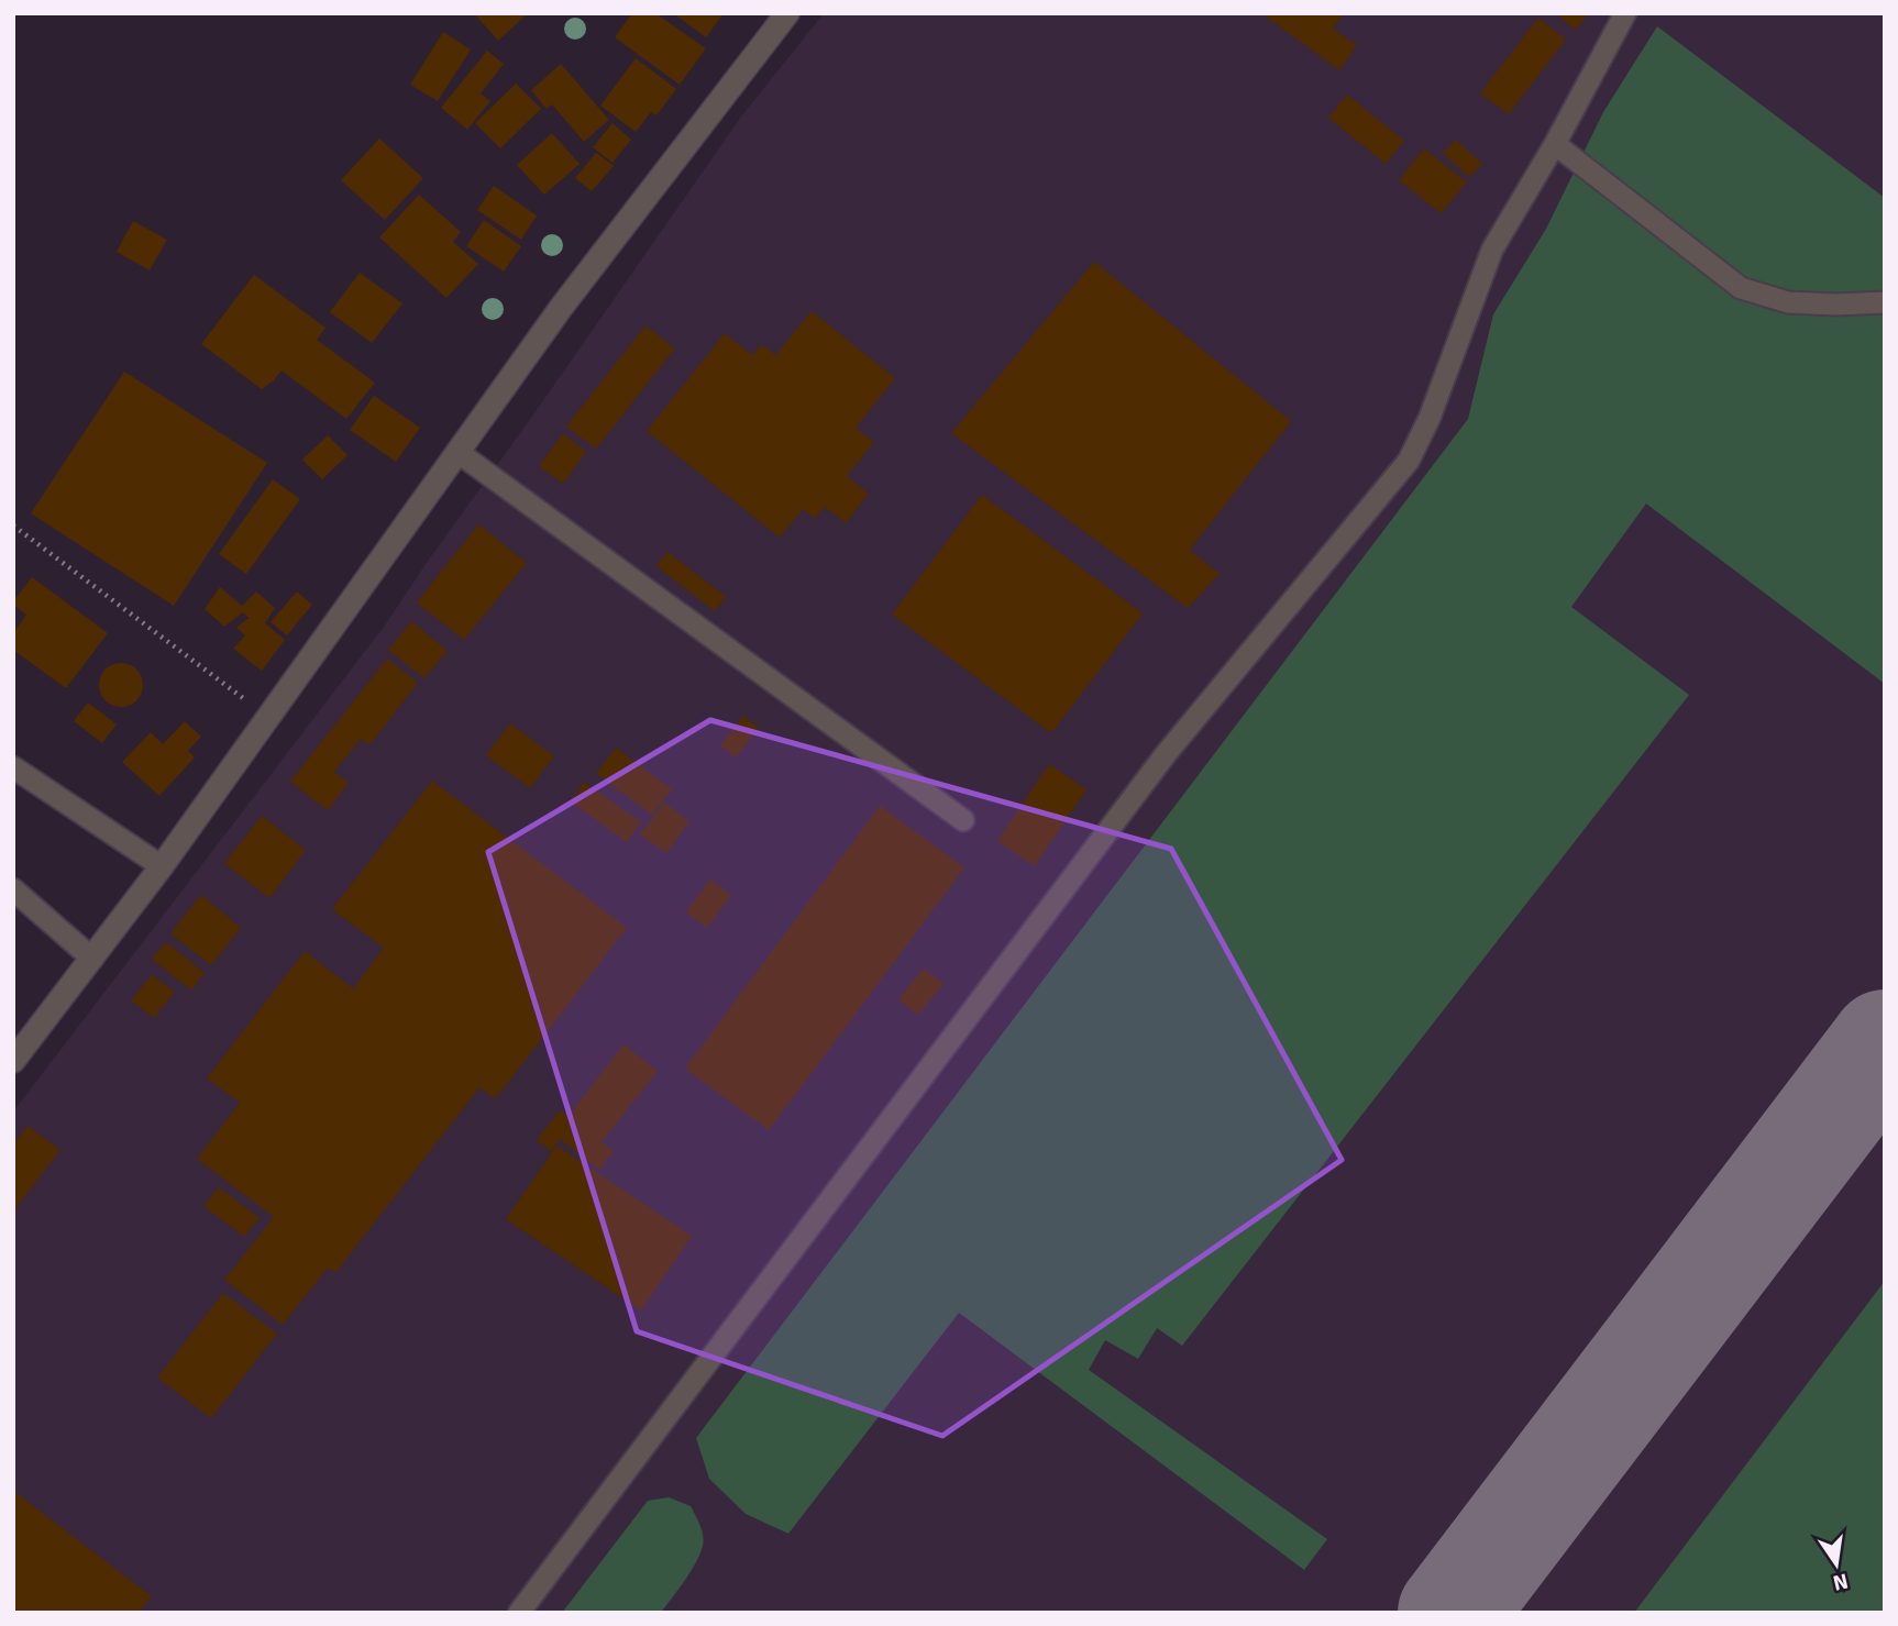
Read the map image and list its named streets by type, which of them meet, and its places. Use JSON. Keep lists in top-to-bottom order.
{
  "north": "bottom"
}
